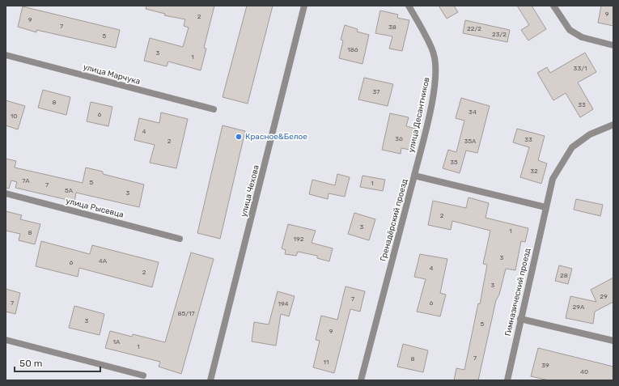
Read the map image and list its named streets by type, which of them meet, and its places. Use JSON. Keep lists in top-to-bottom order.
{
  "streets": {
    "street": [
      "улица Марчука",
      "улица Десантников",
      "улица Чехова",
      "улица Рысевца",
      "Гренадёрский проезд",
      "Гимназический проезд"
    ]
  },
  "crossings": [
    ["улица Десантников", "Гренадёрский проезд"],
    ["Гренадёрский проезд", "Гимназический проезд"]
  ],
  "places": ["Красное&Белое"],
  "house_numbers": [
    "9",
    "2",
    "9",
    "7",
    "38",
    "22/2",
    "23/2",
    "5",
    "186",
    "3",
    "1",
    "33/1",
    "37",
    "8",
    "33",
    "34",
    "6",
    "10",
    "4",
    "36",
    "33",
    "2",
    "35А",
    "35",
    "32",
    "7А",
    "5",
    "1",
    "7",
    "5А",
    "3",
    "2",
    "3",
    "1",
    "8",
    "192",
    "3",
    "4А",
    "6",
    "4",
    "2",
    "28",
    "3",
    "29",
    "7",
    "7",
    "6",
    "194",
    "29А",
    "85/17",
    "3",
    "5",
    "9",
    "1А",
    "1",
    "7",
    "8",
    "11",
    "39",
    "40"
  ],
  "scale_bar": "50 m"
}
